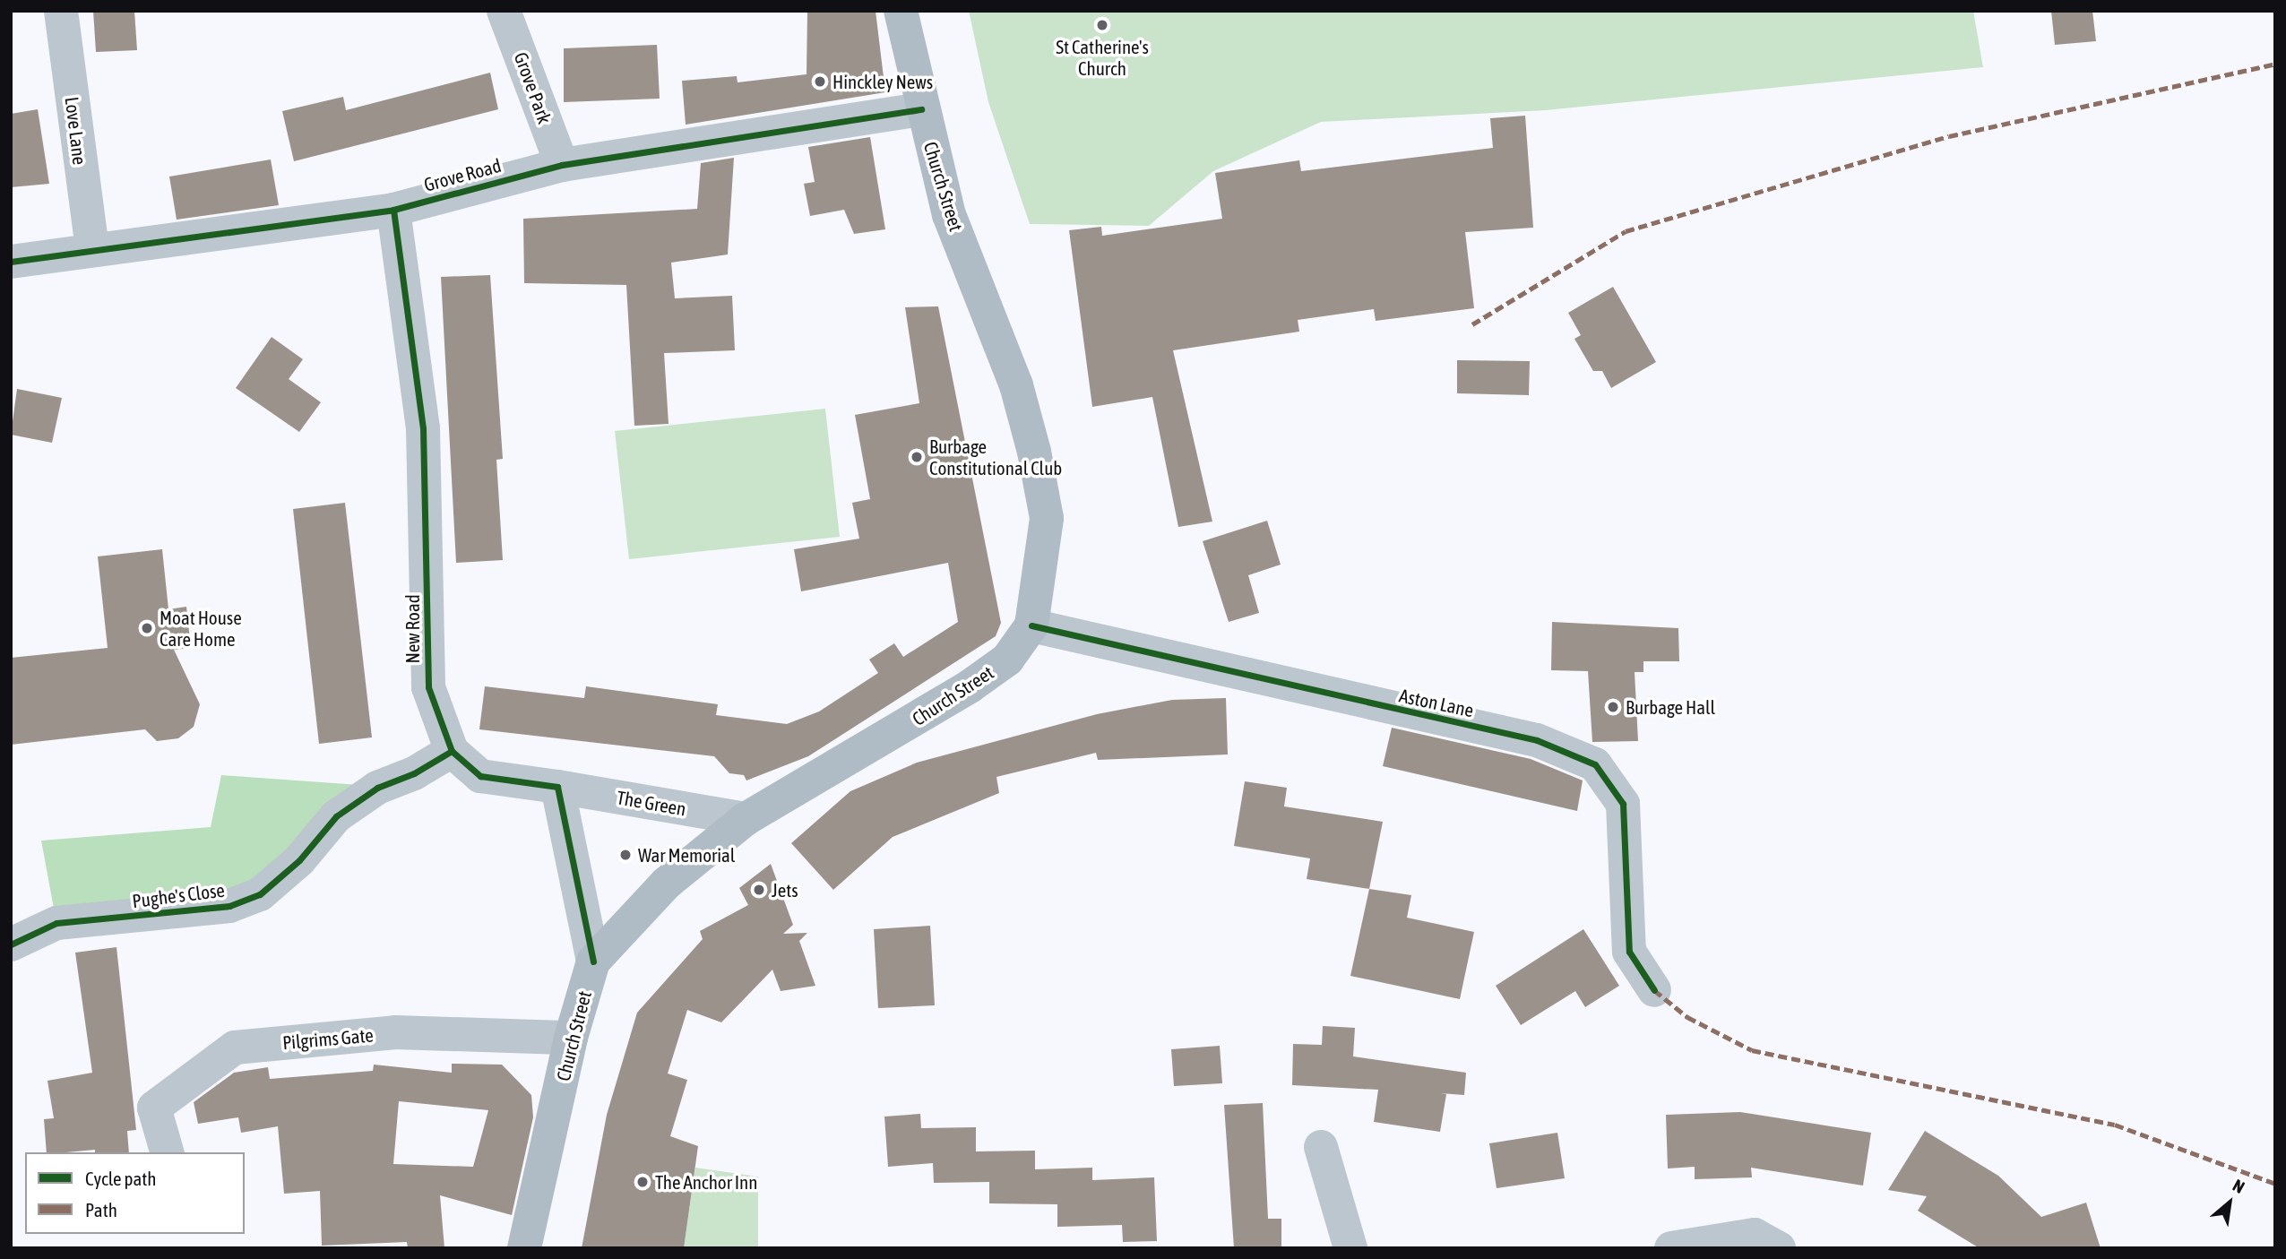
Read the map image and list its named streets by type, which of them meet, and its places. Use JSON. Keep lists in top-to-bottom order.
{
  "streets": {
    "main road": ["Church Street"],
    "street": [
      "Grove Park",
      "Love Lane",
      "Grove Road",
      "New Road",
      "Aston Lane",
      "The Green",
      "Pughe's Close",
      "Pilgrims Gate"
    ]
  },
  "crossings": [
    ["Grove Park", "Grove Road"],
    ["Love Lane", "Grove Road"],
    ["Grove Road", "Church Street"],
    ["Grove Road", "New Road"],
    ["Church Street", "Aston Lane"],
    ["Church Street", "The Green"],
    ["Church Street", "Pilgrims Gate"],
    ["New Road", "The Green"],
    ["New Road", "Pughe's Close"]
  ],
  "places": [
    "St Catherine's Church",
    "Hinckley News",
    "Burbage Constitutional Club",
    "Moat House Care Home",
    "Burbage Hall",
    "War Memorial",
    "Jets",
    "The Anchor Inn"
  ],
  "legend": ["Cycle path", "Path"],
  "north": "top right"
}
